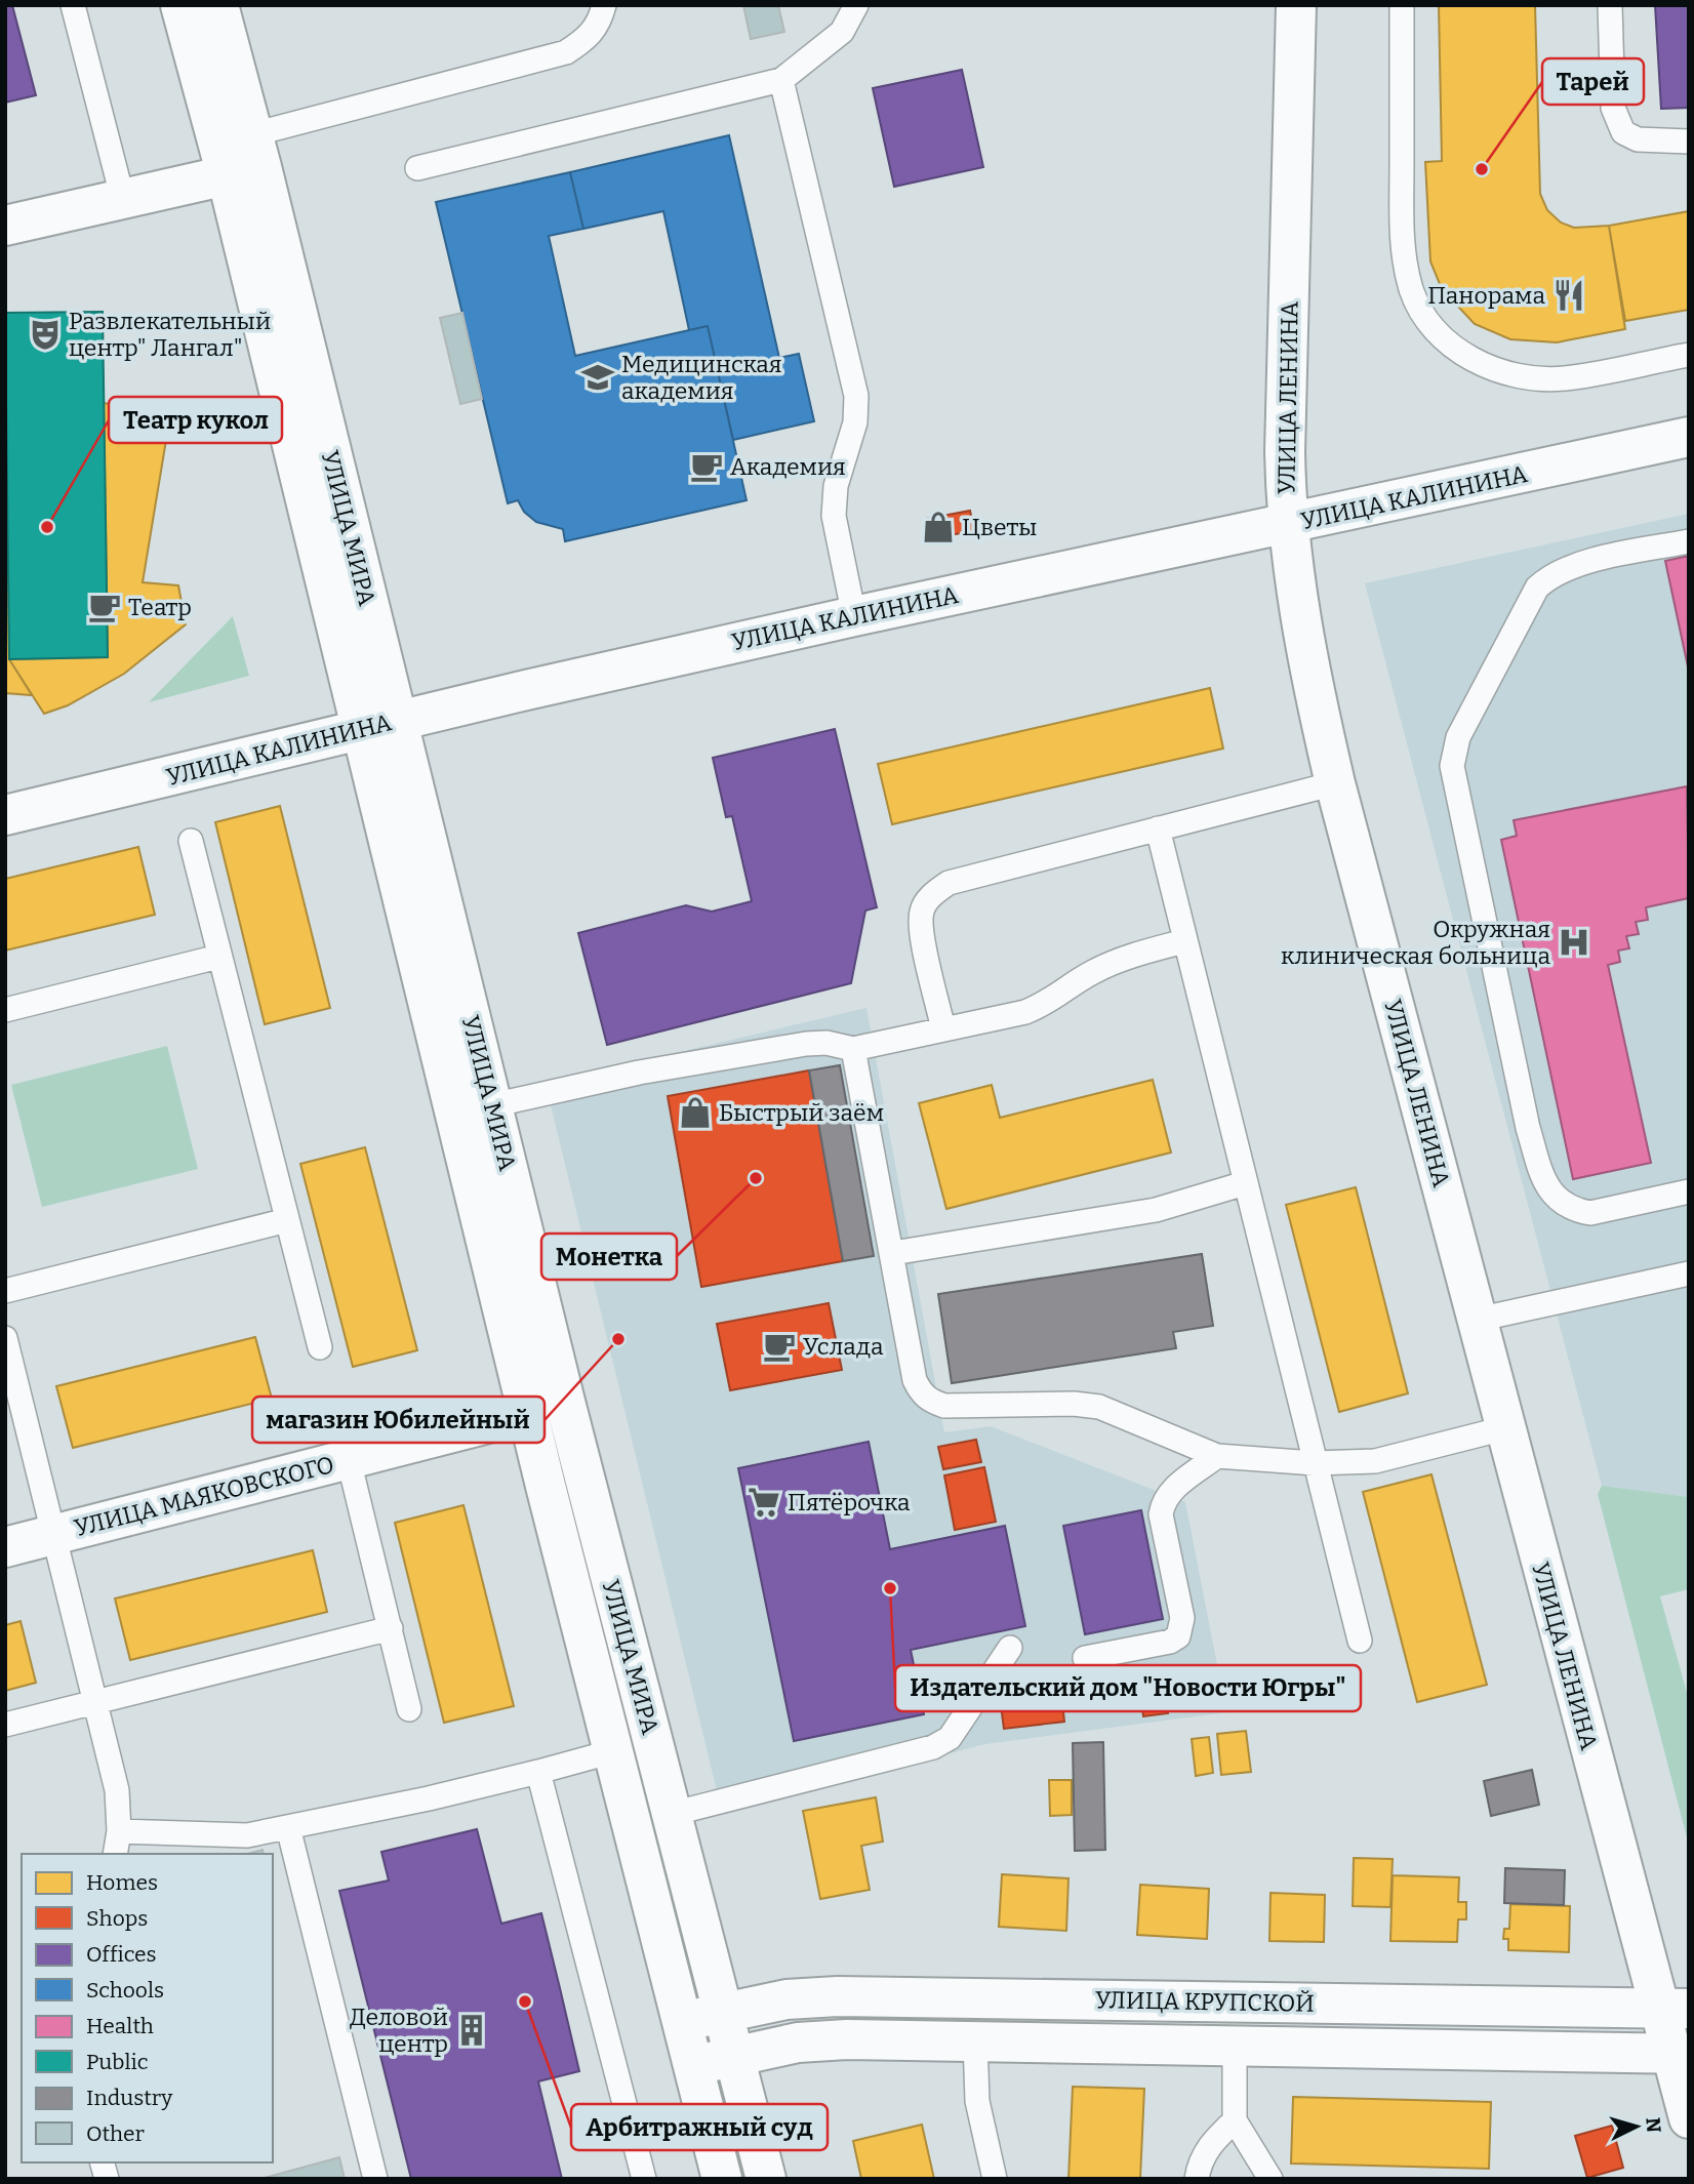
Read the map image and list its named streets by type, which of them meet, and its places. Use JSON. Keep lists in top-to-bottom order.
{
  "streets": {
    "main road": [
      "УЛИЦА ЛЕНИНА",
      "УЛИЦА КАЛИНИНА",
      "УЛИЦА МИРА",
      "УЛИЦА МАЯКОВСКОГО",
      "УЛИЦА КРУПСКОЙ"
    ]
  },
  "crossings": [
    ["УЛИЦА ЛЕНИНА", "УЛИЦА КАЛИНИНА"],
    ["УЛИЦА ЛЕНИНА", "УЛИЦА КРУПСКОЙ"],
    ["УЛИЦА КАЛИНИНА", "УЛИЦА МИРА"],
    ["УЛИЦА МИРА", "УЛИЦА МАЯКОВСКОГО"],
    ["УЛИЦА МИРА", "УЛИЦА КРУПСКОЙ"]
  ],
  "places": {
    "other": [
      "Тарей",
      "Театр кукол",
      "Монетка",
      "магазин Юбилейный",
      "Издательский дом \"Новости Югры\"",
      "Арбитражный суд"
    ],
    "restaurant": ["Панорама"],
    "theatre": ["Развлекательный центр\" Лангал\""],
    "school or university": ["Медицинская академия"],
    "cafe": ["Академия", "Театр", "Услада"],
    "shop": ["Цветы", "Быстрый заём"],
    "hospital": ["Окружная клиническая больница"],
    "supermarket": ["Пятёрочка"],
    "building": ["Деловой центр"]
  },
  "legend": [
    "Homes",
    "Shops",
    "Offices",
    "Schools",
    "Health",
    "Public",
    "Industry",
    "Other"
  ],
  "north": "right"
}
